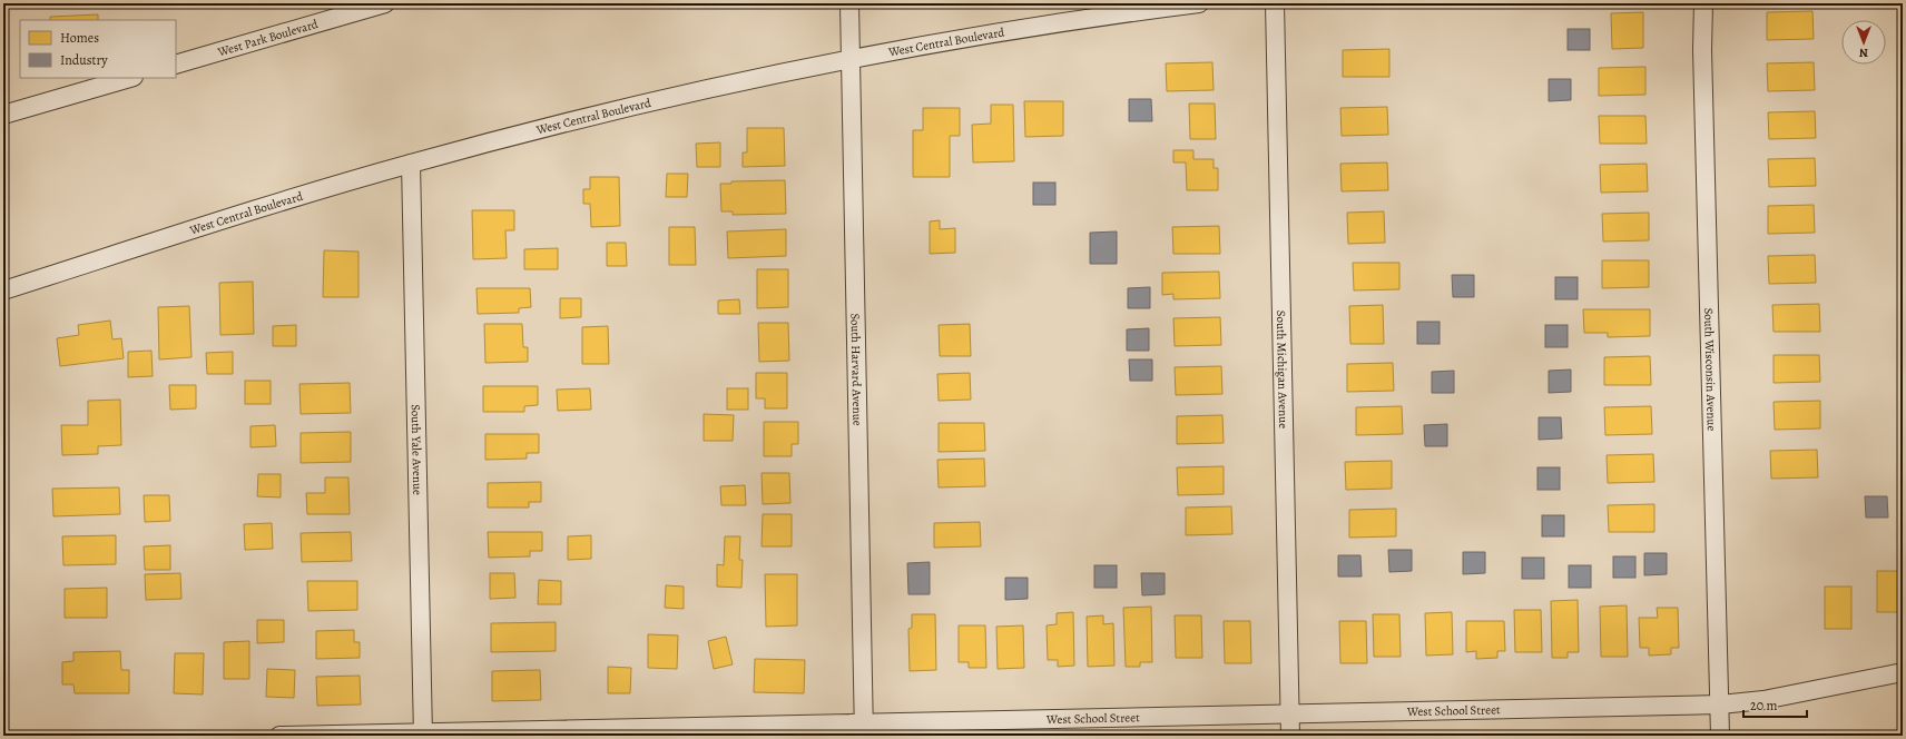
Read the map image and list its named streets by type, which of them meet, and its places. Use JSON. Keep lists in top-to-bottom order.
{
  "streets": {
    "street": [
      "West Park Boulevard",
      "West Central Boulevard",
      "South Harvard Avenue",
      "South Michigan Avenue",
      "South Wisconsin Avenue",
      "South Yale Avenue",
      "West School Street"
    ]
  },
  "crossings": [
    ["West Central Boulevard", "South Harvard Avenue"],
    ["West Central Boulevard", "South Yale Avenue"],
    ["South Harvard Avenue", "West School Street"],
    ["South Michigan Avenue", "West School Street"],
    ["South Wisconsin Avenue", "West School Street"],
    ["South Yale Avenue", "West School Street"]
  ],
  "legend": ["Homes", "Industry"],
  "scale_bar": "20 m",
  "north": "bottom"
}
